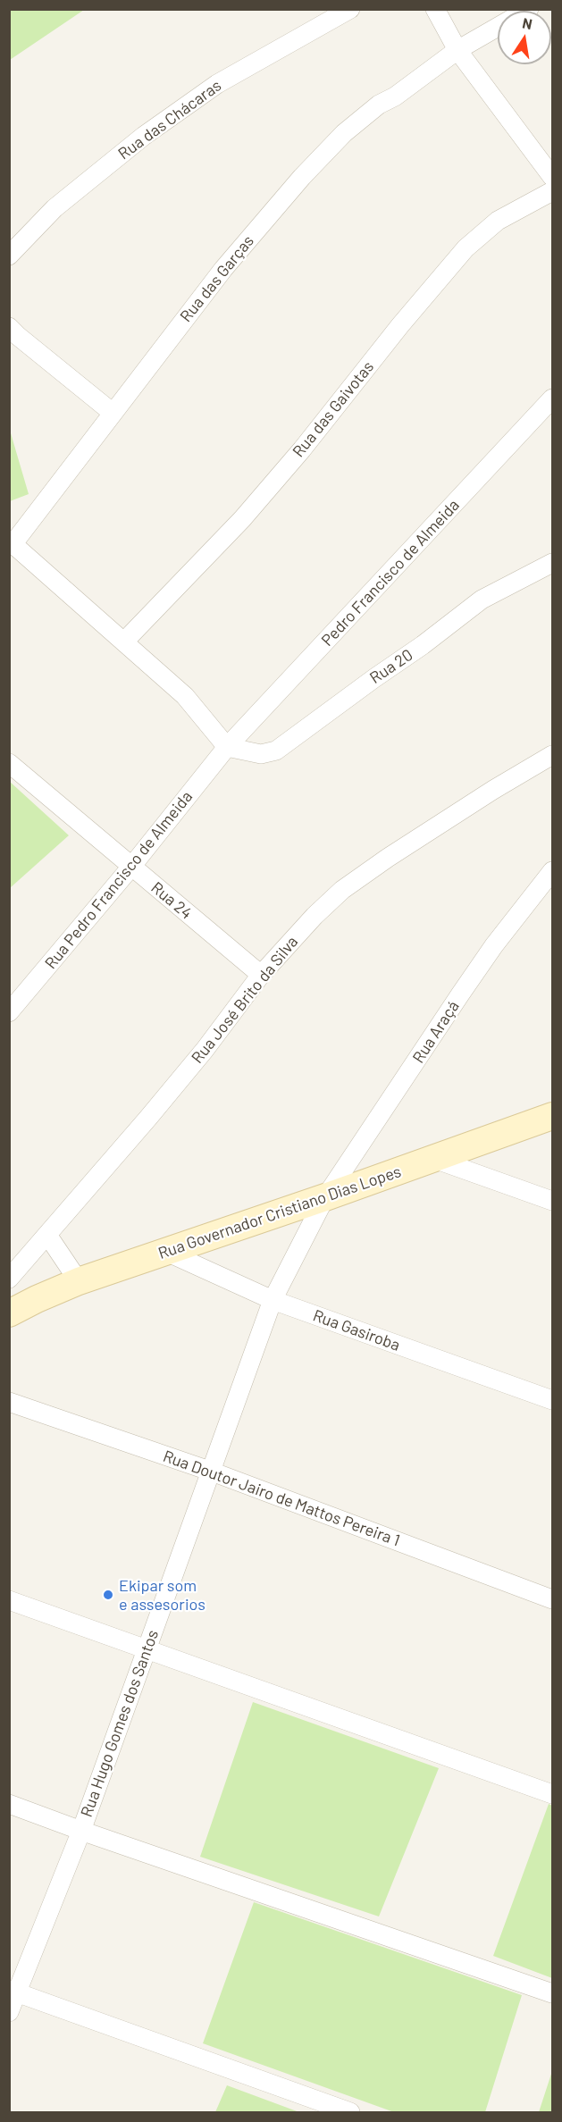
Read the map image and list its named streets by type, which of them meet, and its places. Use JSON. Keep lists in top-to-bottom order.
{
  "streets": {
    "street": [
      "Rua das Chácaras",
      "Rua das Garças",
      "Rua das Gaivotas",
      "Pedro Francisco de Almeida",
      "Rua 20",
      "Rua Pedro Francisco de Almeida",
      "Rua 24",
      "Rua José Brito da Silva",
      "Rua Araçá",
      "Rua Governador Cristiano Dias Lopes",
      "Rua Gasiroba",
      "Rua Doutor Jairo de Mattos Pereira 1",
      "Rua Hugo Gomes dos Santos"
    ]
  },
  "crossings": [
    ["Pedro Francisco de Almeida", "Rua 20"],
    ["Pedro Francisco de Almeida", "Rua Pedro Francisco de Almeida"],
    ["Rua 20", "Rua Pedro Francisco de Almeida"],
    ["Rua Pedro Francisco de Almeida", "Rua 24"],
    ["Rua 24", "Rua José Brito da Silva"],
    ["Rua Araçá", "Rua Governador Cristiano Dias Lopes"],
    ["Rua Araçá", "Rua Hugo Gomes dos Santos"],
    ["Rua Governador Cristiano Dias Lopes", "Rua Gasiroba"],
    ["Rua Governador Cristiano Dias Lopes", "Rua Hugo Gomes dos Santos"],
    ["Rua Gasiroba", "Rua Hugo Gomes dos Santos"],
    ["Rua Doutor Jairo de Mattos Pereira 1", "Rua Hugo Gomes dos Santos"]
  ],
  "places": ["Ekipar som e assesorios"],
  "north": "top"
}
